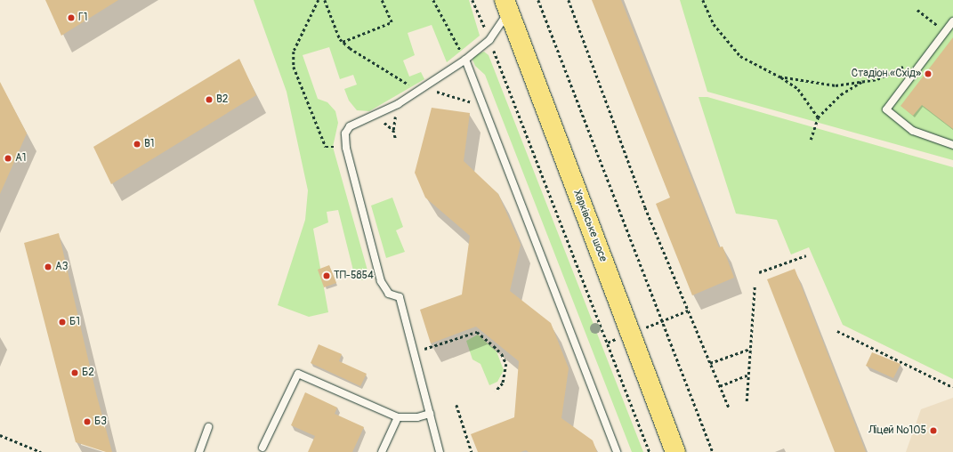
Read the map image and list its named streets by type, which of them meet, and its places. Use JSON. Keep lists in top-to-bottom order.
{
  "streets": {
    "main road": ["Харківське шосе"]
  },
  "places": [
    "Г1",
    "Стадіон «Схід»",
    "В2",
    "В1",
    "А1",
    "А3",
    "ТП-5854",
    "Б1",
    "Б2",
    "Б3",
    "Ліцей №105"
  ]
}
